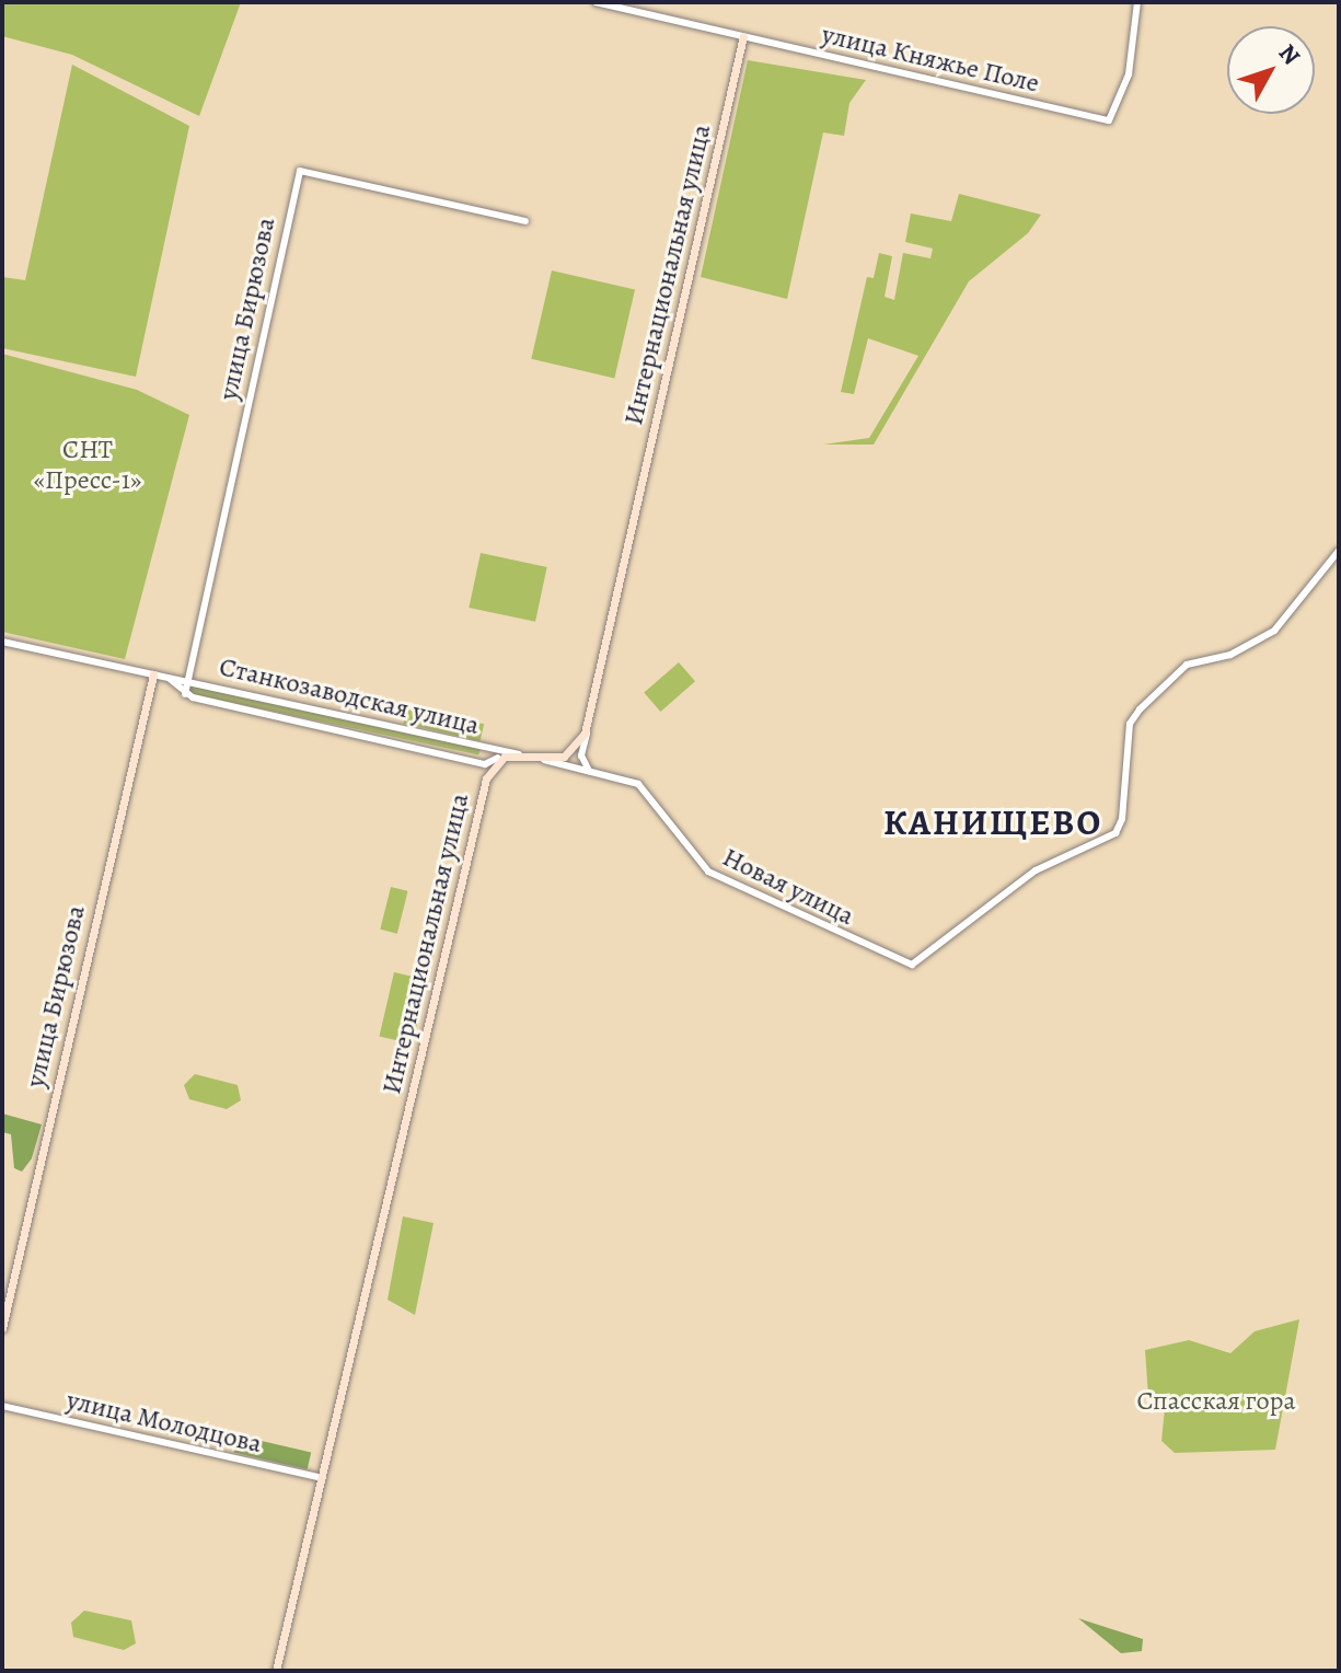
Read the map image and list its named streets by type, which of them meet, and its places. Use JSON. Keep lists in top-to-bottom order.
{
  "streets": {
    "main road": ["Интернациональная улица", "улица Бирюзова"],
    "street": [
      "улица Княжье Поле",
      "Станкозаводская улица",
      "Новая улица",
      "улица Молодцова"
    ]
  },
  "crossings": [
    ["улица Княжье Поле", "Интернациональная улица"],
    ["Интернациональная улица", "Станкозаводская улица"],
    ["Интернациональная улица", "Новая улица"],
    ["Интернациональная улица", "улица Молодцова"],
    ["улица Бирюзова", "Станкозаводская улица"]
  ],
  "districts": ["КАНИЩЕВО"],
  "parks": ["СНТ «Пресс-1»", "Спасская гора"],
  "north": "top right"
}
